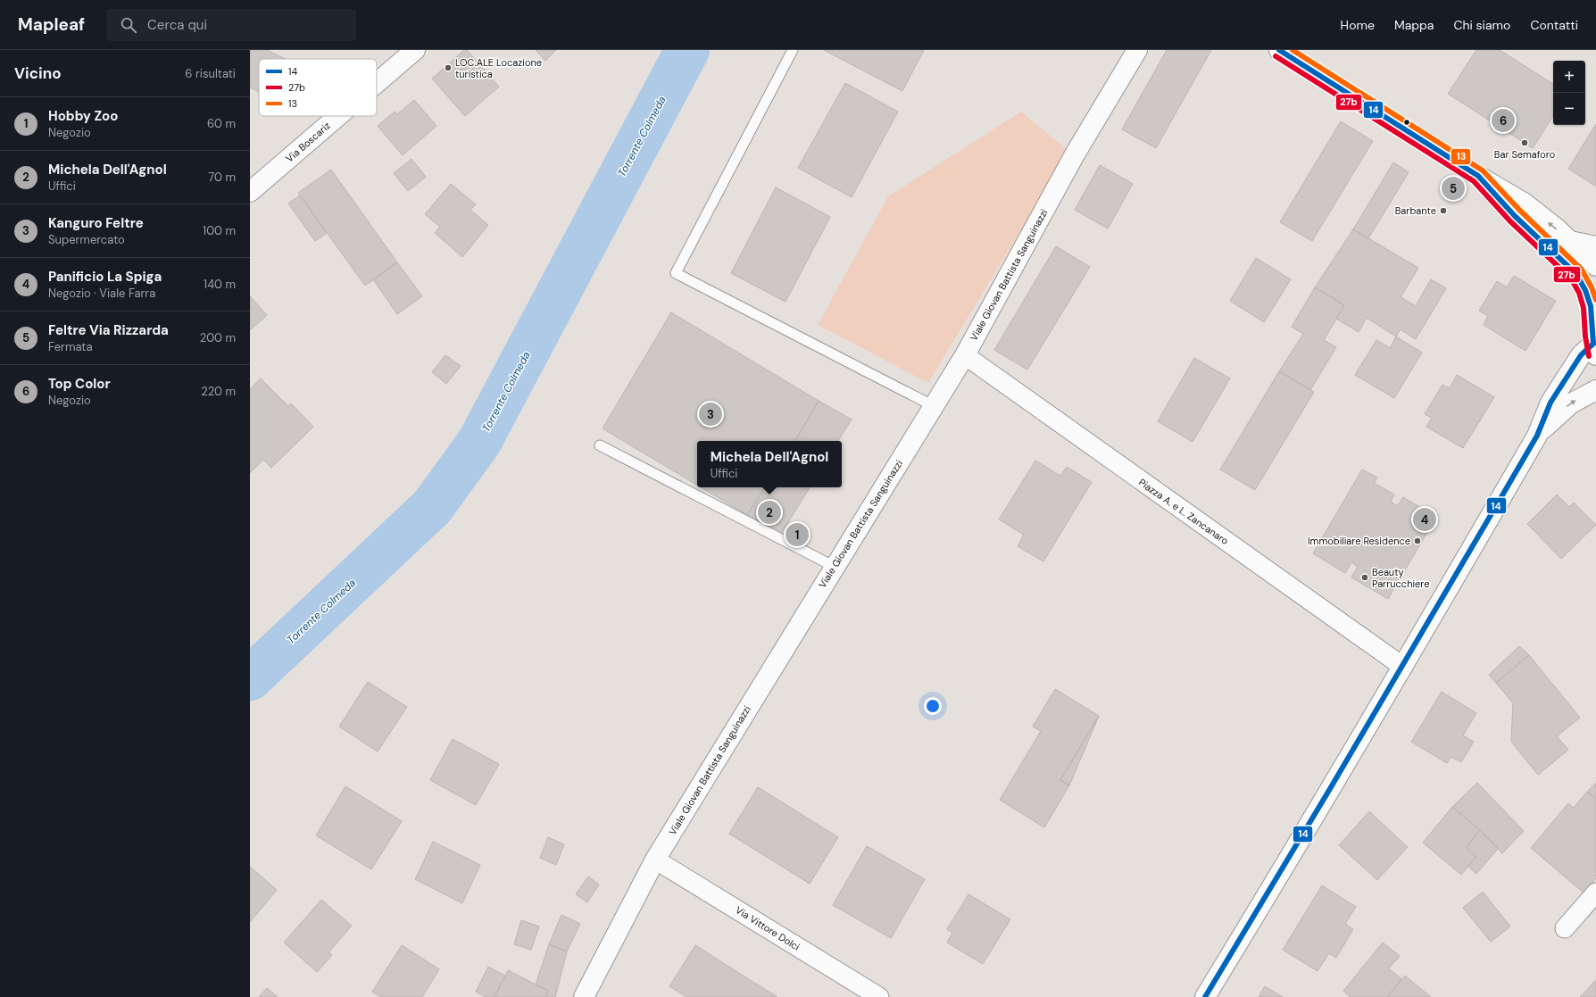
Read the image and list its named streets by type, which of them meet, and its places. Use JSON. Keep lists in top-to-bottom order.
{
  "streets": {
    "main road": ["Via Boscariz", "Viale Giovan Battista Sanguinazzi"],
    "street": ["Piazza A. e L. Zancanaro", "Via Vittore Dolci"]
  },
  "crossings": [
    ["Viale Giovan Battista Sanguinazzi", "Piazza A. e L. Zancanaro"],
    ["Viale Giovan Battista Sanguinazzi", "Via Vittore Dolci"]
  ],
  "water": ["Torrente Colmeda"],
  "places": [
    "LOC.ALE Locazione turistica",
    "Bar Semaforo",
    "Barbante",
    "Immobiliare Residence",
    "Beauty Parrucchiere"
  ],
  "lines": ["transit line 14", "transit line 13", "transit line 27b"],
  "legend": ["14", "27b", "13"],
  "page": {
    "header": "Mapleaf",
    "search": "Cerca qui",
    "nav": [
      "Home",
      "Mappa",
      "Chi siamo",
      "Contatti"
    ],
    "heading": ["Vicino", "6 risultati"],
    "map_buttons": ["+", "−"],
    "list": [
      {
        "mark": "1",
        "name": "Hobby Zoo",
        "note": "Negozio",
        "value": "60 m"
      },
      {
        "mark": "2",
        "name": "Michela Dell'Agnol",
        "note": "Uffici",
        "value": "70 m"
      },
      {
        "mark": "3",
        "name": "Kanguro Feltre",
        "note": "Supermercato",
        "value": "100 m"
      },
      {
        "mark": "4",
        "name": "Panificio La Spiga",
        "note": "Negozio · Viale Farra",
        "value": "140 m"
      },
      {
        "mark": "5",
        "name": "Feltre Via Rizzarda",
        "note": "Fermata",
        "value": "200 m"
      },
      {
        "mark": "6",
        "name": "Top Color",
        "note": "Negozio",
        "value": "220 m"
      }
    ],
    "pins": [
      "6",
      "5",
      "3",
      "2",
      "4",
      "1"
    ],
    "popup": ["Michela Dell'Agnol", "Uffici"]
  }
}
